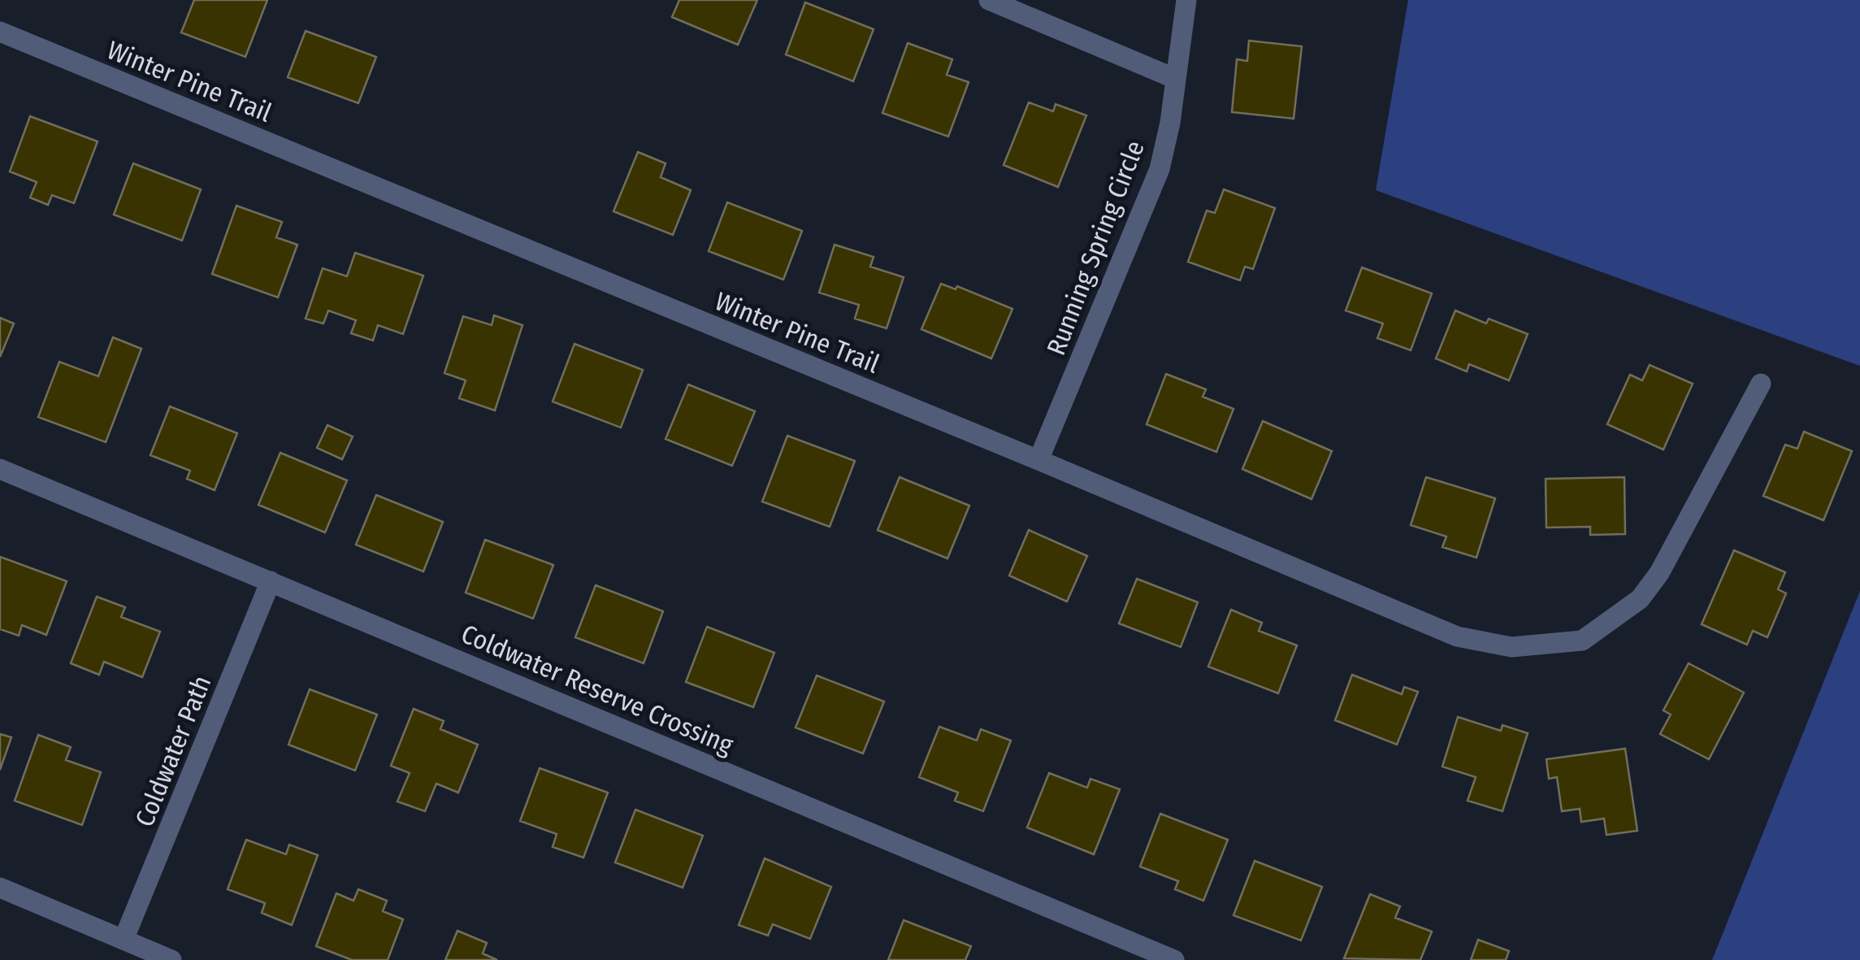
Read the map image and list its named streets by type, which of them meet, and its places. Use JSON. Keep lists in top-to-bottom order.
{
  "streets": {
    "street": [
      "Winter Pine Trail",
      "Running Spring Circle",
      "Coldwater Reserve Crossing",
      "Coldwater Path"
    ]
  },
  "crossings": [
    ["Winter Pine Trail", "Running Spring Circle"],
    ["Coldwater Reserve Crossing", "Coldwater Path"]
  ]
}
